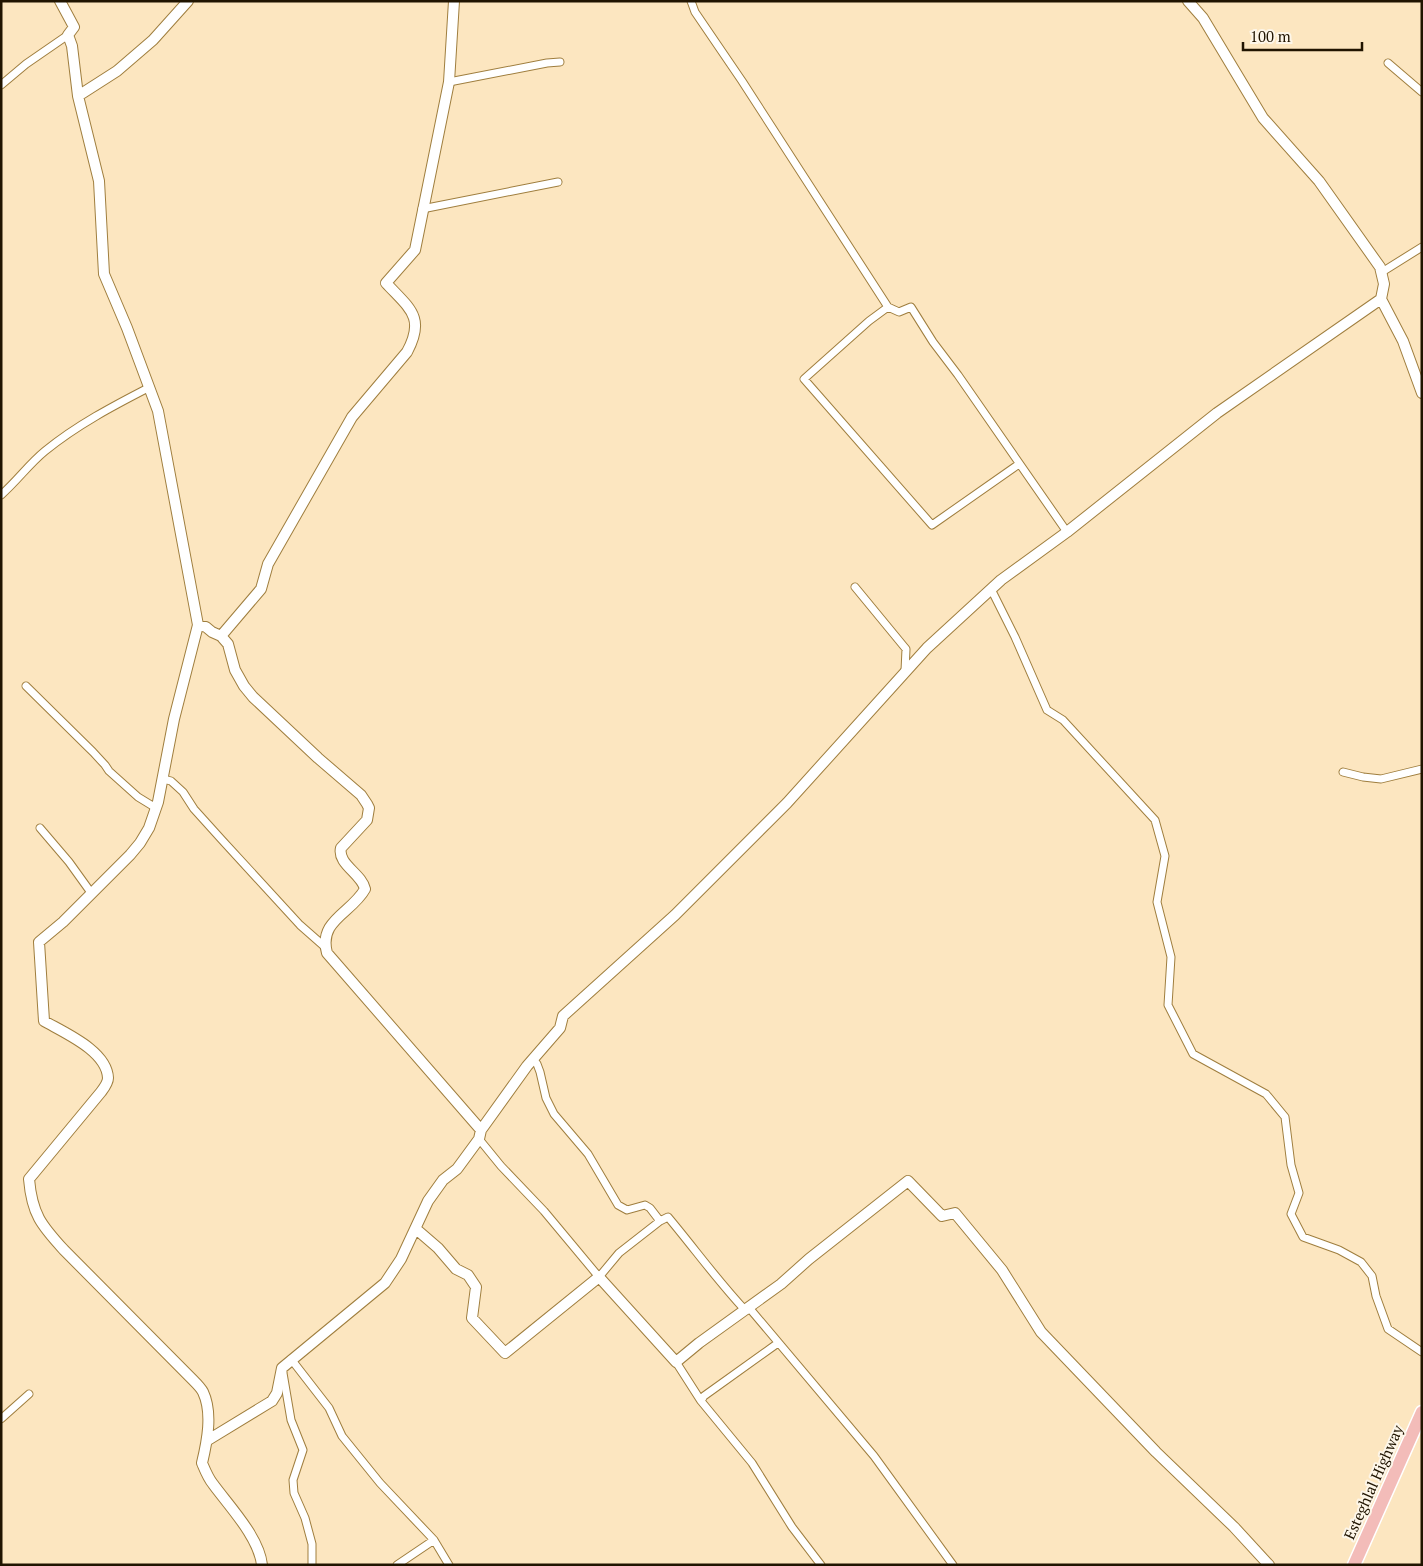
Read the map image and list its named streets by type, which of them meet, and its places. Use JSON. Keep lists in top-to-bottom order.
{
  "streets": {
    "highway": ["Esteghlal Highway"]
  },
  "scale_bar": "100 m"
}
